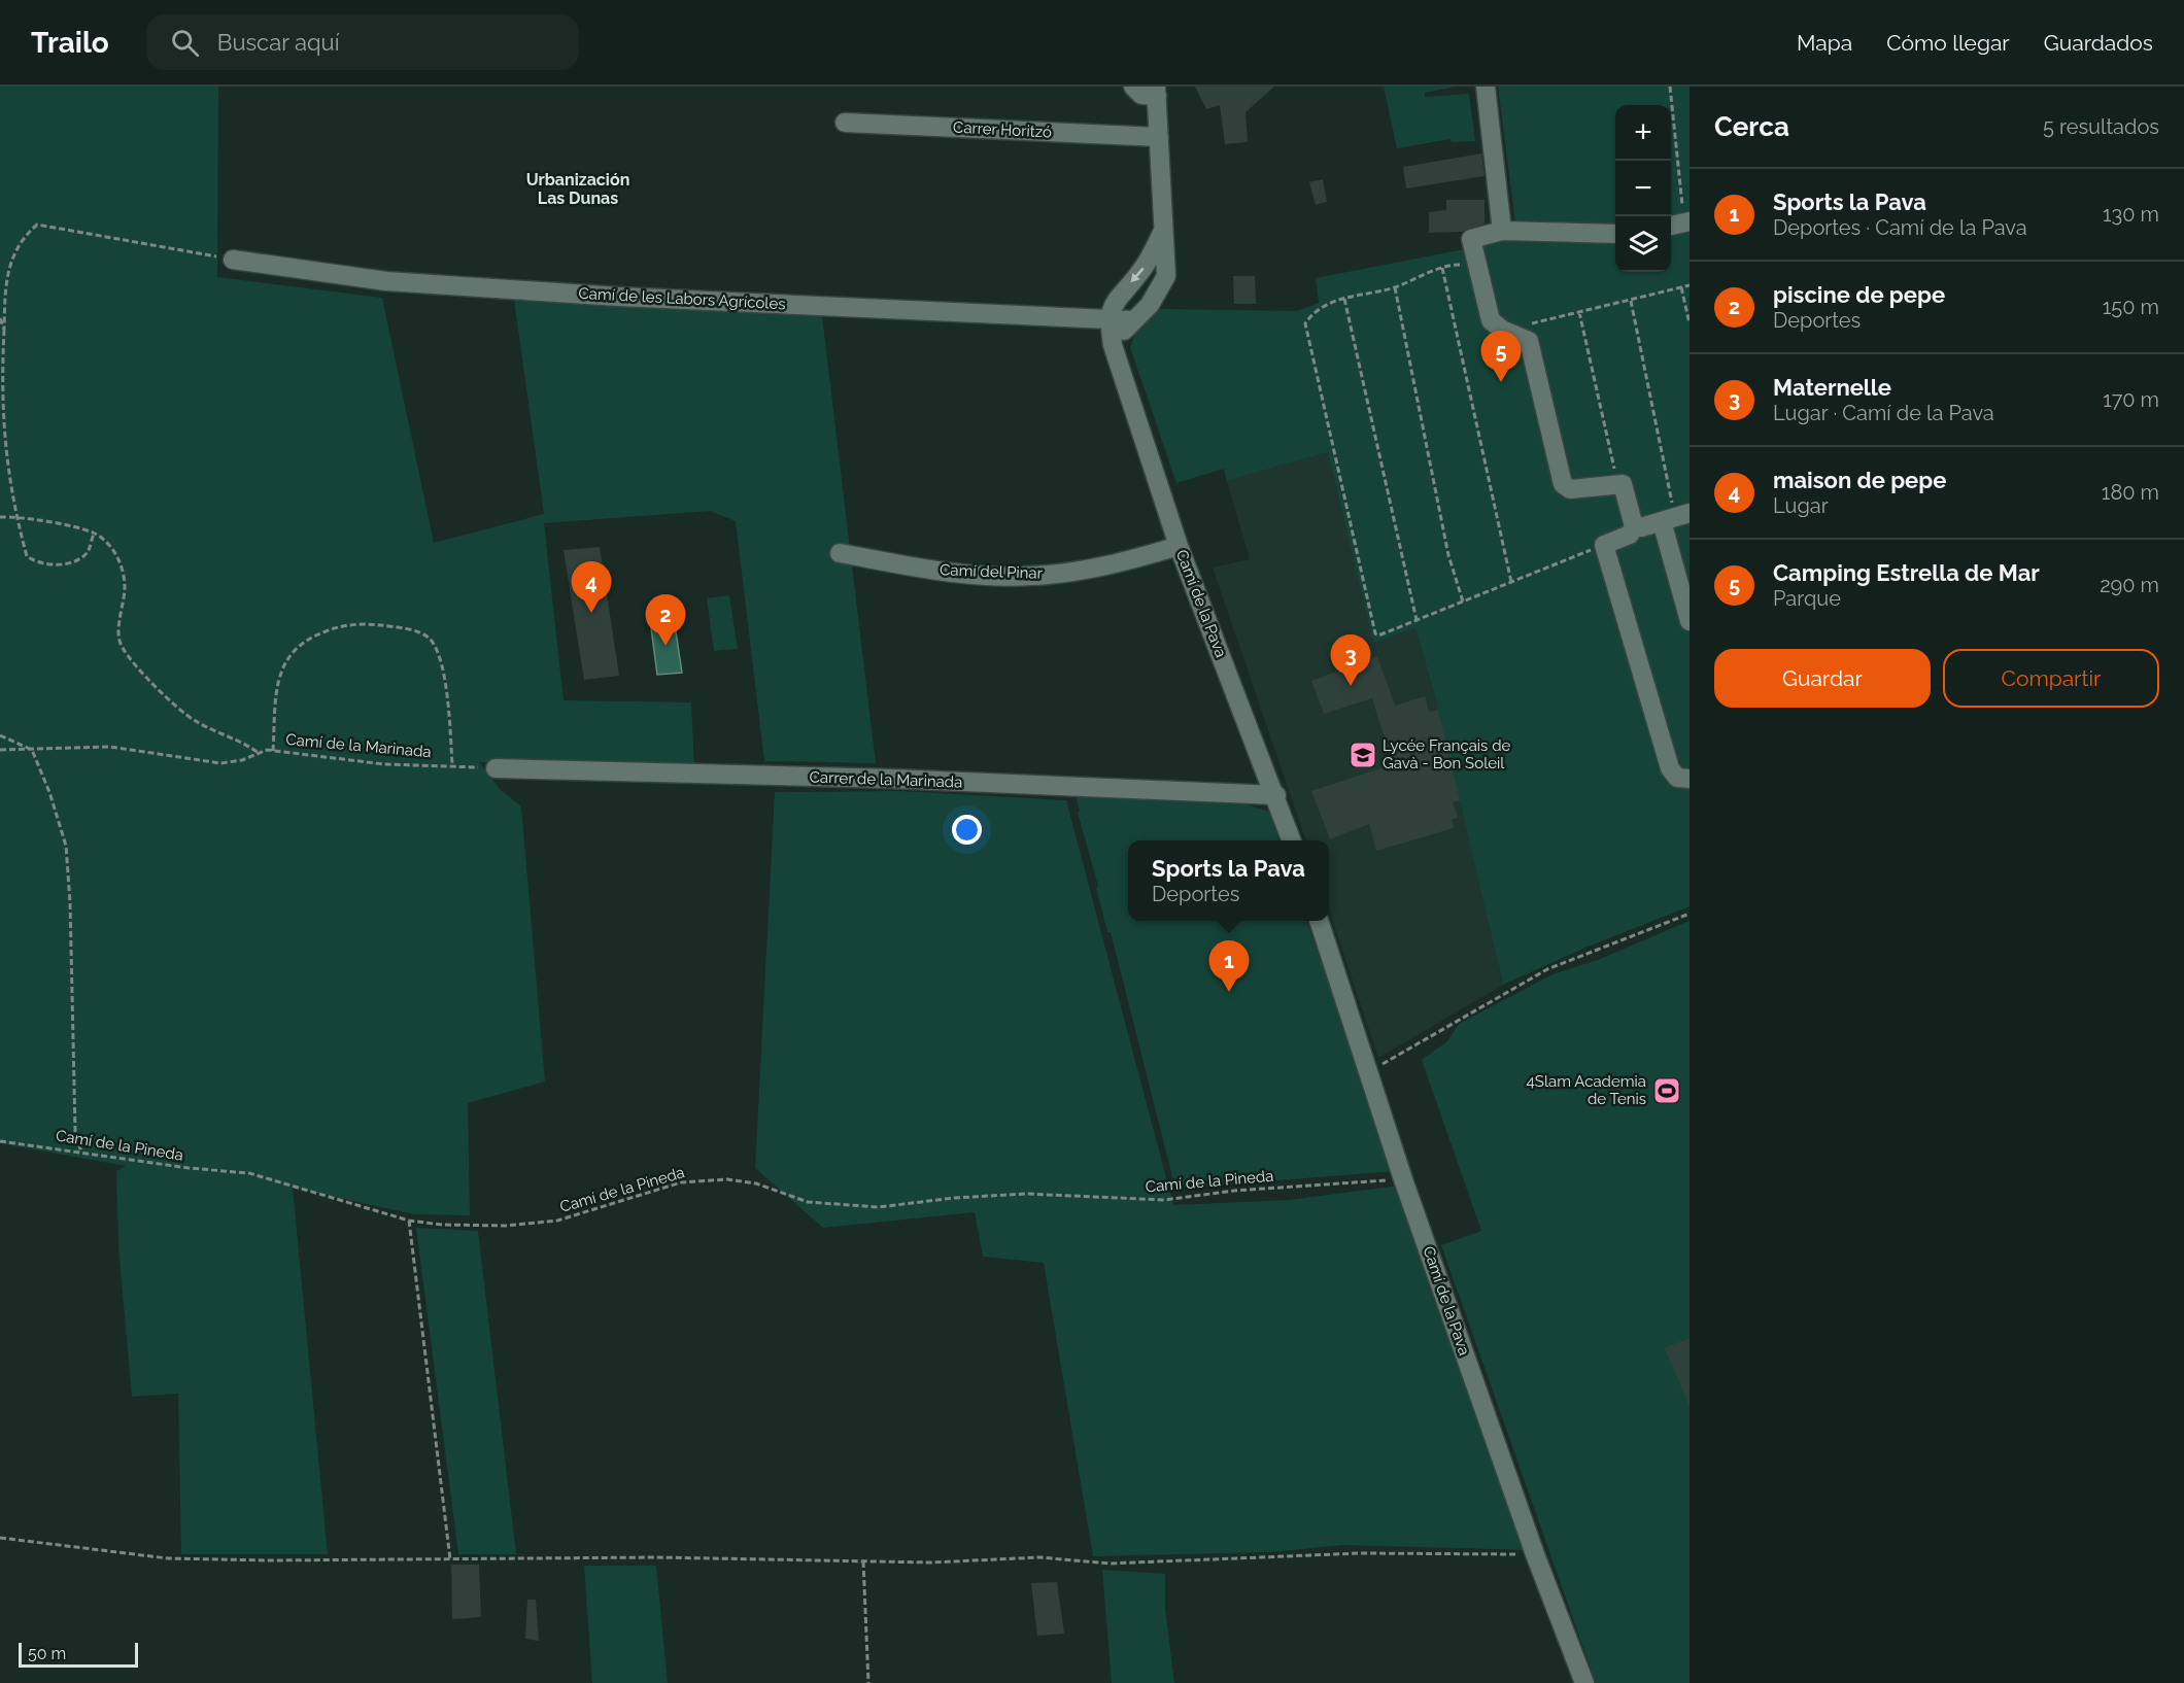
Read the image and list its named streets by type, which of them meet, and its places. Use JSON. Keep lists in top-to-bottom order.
{
  "streets": {
    "street": [
      "Carrer Horitzó",
      "Camí de les Labors Agrícoles",
      "Camí del Pinar",
      "Camí de la Pava",
      "Carrer de la Marinada"
    ],
    "path": ["Camí de la Marinada", "Camí de la Pineda"]
  },
  "crossings": [
    ["Camí de les Labors Agrícoles", "Camí de la Pava"],
    ["Camí del Pinar", "Camí de la Pava"],
    ["Camí de la Pava", "Carrer de la Marinada"],
    ["Camí de la Pava", "Camí de la Pineda"],
    ["Camí de la Marinada", "Carrer de la Marinada"]
  ],
  "districts": ["Urbanización Las Dunas"],
  "places": {
    "school or university": ["Lycée Français de Gavà - Bon Soleil"],
    "sports": ["4Slam Academia de Tenis"]
  },
  "scale_bar": "50 m",
  "page": {
    "header": "Trailo",
    "search": "Buscar aquí",
    "nav": ["Mapa", "Cómo llegar", "Guardados"],
    "heading": ["Cerca", "5 resultados"],
    "map_buttons": ["+", "−"],
    "list": [
      {
        "mark": "1",
        "name": "Sports la Pava",
        "note": "Deportes · Camí de la Pava",
        "value": "130 m"
      },
      {
        "mark": "2",
        "name": "piscine de pepe",
        "note": "Deportes",
        "value": "150 m"
      },
      {
        "mark": "3",
        "name": "Maternelle",
        "note": "Lugar · Camí de la Pava",
        "value": "170 m"
      },
      {
        "mark": "4",
        "name": "maison de pepe",
        "note": "Lugar",
        "value": "180 m"
      },
      {
        "mark": "5",
        "name": "Camping Estrella de Mar",
        "note": "Parque",
        "value": "290 m"
      }
    ],
    "pins": [
      "5",
      "4",
      "2",
      "3",
      "1"
    ],
    "buttons": ["Guardar", "Compartir"],
    "popup": ["Sports la Pava", "Deportes"],
    "scale": "50 m"
  }
}
